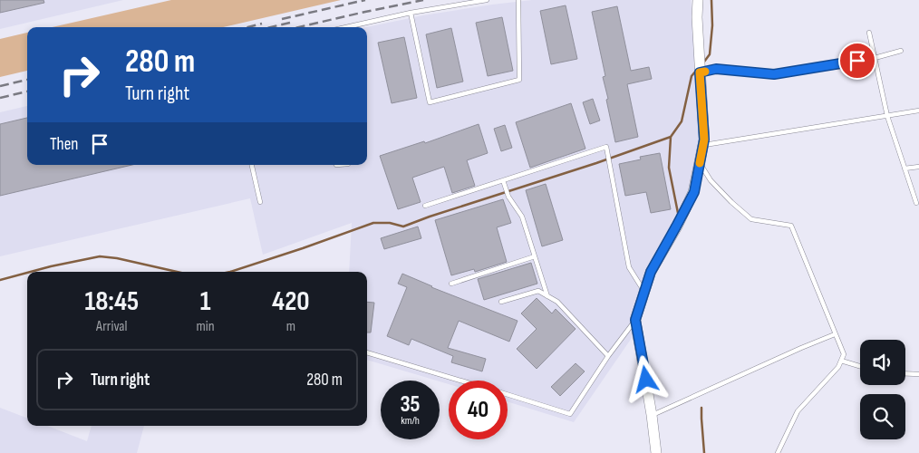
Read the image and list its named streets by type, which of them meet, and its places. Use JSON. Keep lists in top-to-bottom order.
{
  "page": {
    "turn": ["280 m", "Turn right"],
    "then": "Then",
    "eta": [
      "18:45",
      "Arrival",
      "1",
      "min",
      "420",
      "m"
    ],
    "list": [
      {
        "name": "Turn right",
        "value": "280 m"
      }
    ],
    "speed": "35 km/h",
    "limit": "40"
  }
}
